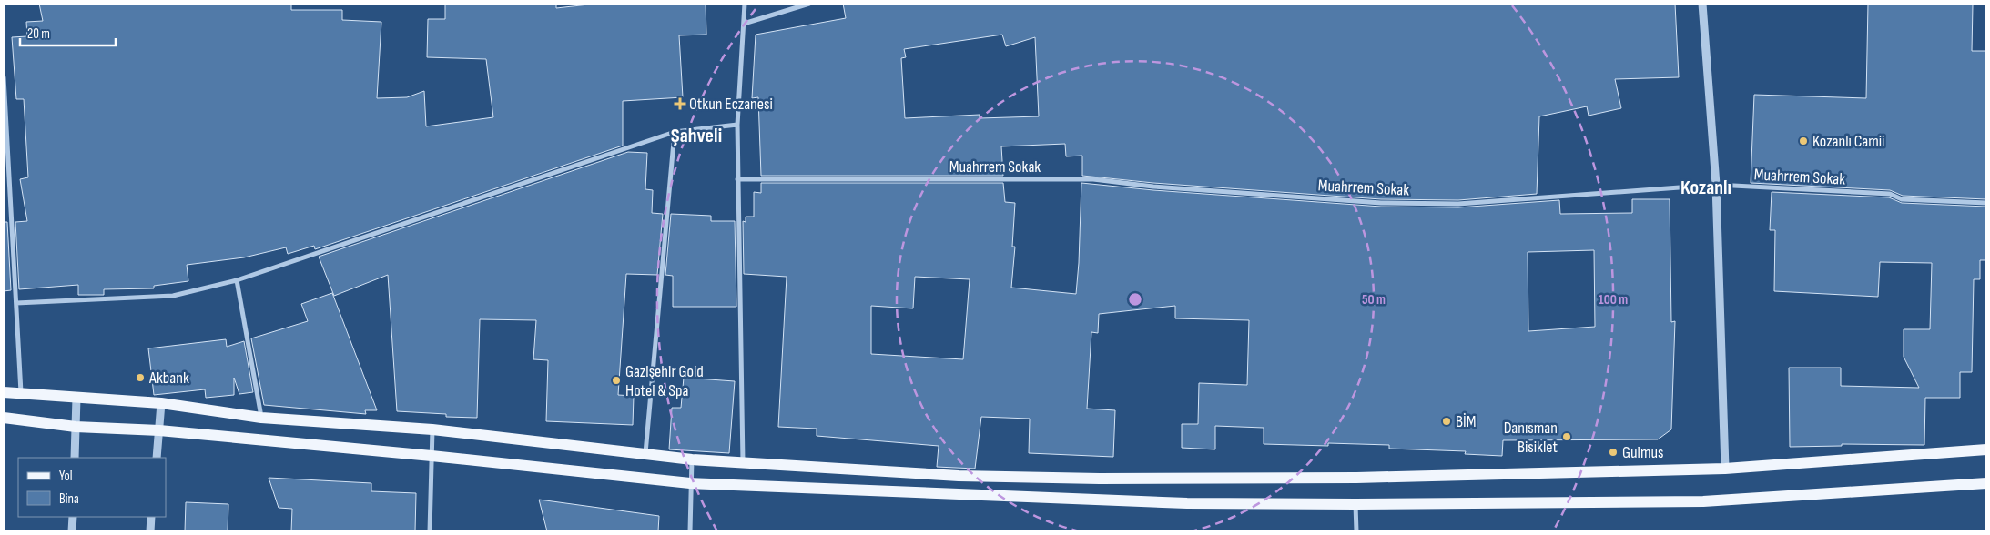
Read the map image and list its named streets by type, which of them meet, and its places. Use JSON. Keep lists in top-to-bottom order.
{
  "streets": {
    "street": ["Muahrrem Sokak"]
  },
  "districts": ["Şahveli", "Kozanlı"],
  "places": {
    "health": ["Otkun Eczanesi"],
    "other": [
      "Kozanlı Camii",
      "Akbank",
      "Gazişehir Gold Hotel & Spa",
      "BİM",
      "Danısman Bisiklet",
      "Gulmus"
    ]
  },
  "legend": ["Yol", "Bina"],
  "scale_bar": "20 m",
  "rings": ["50 m", "100 m"]
}
